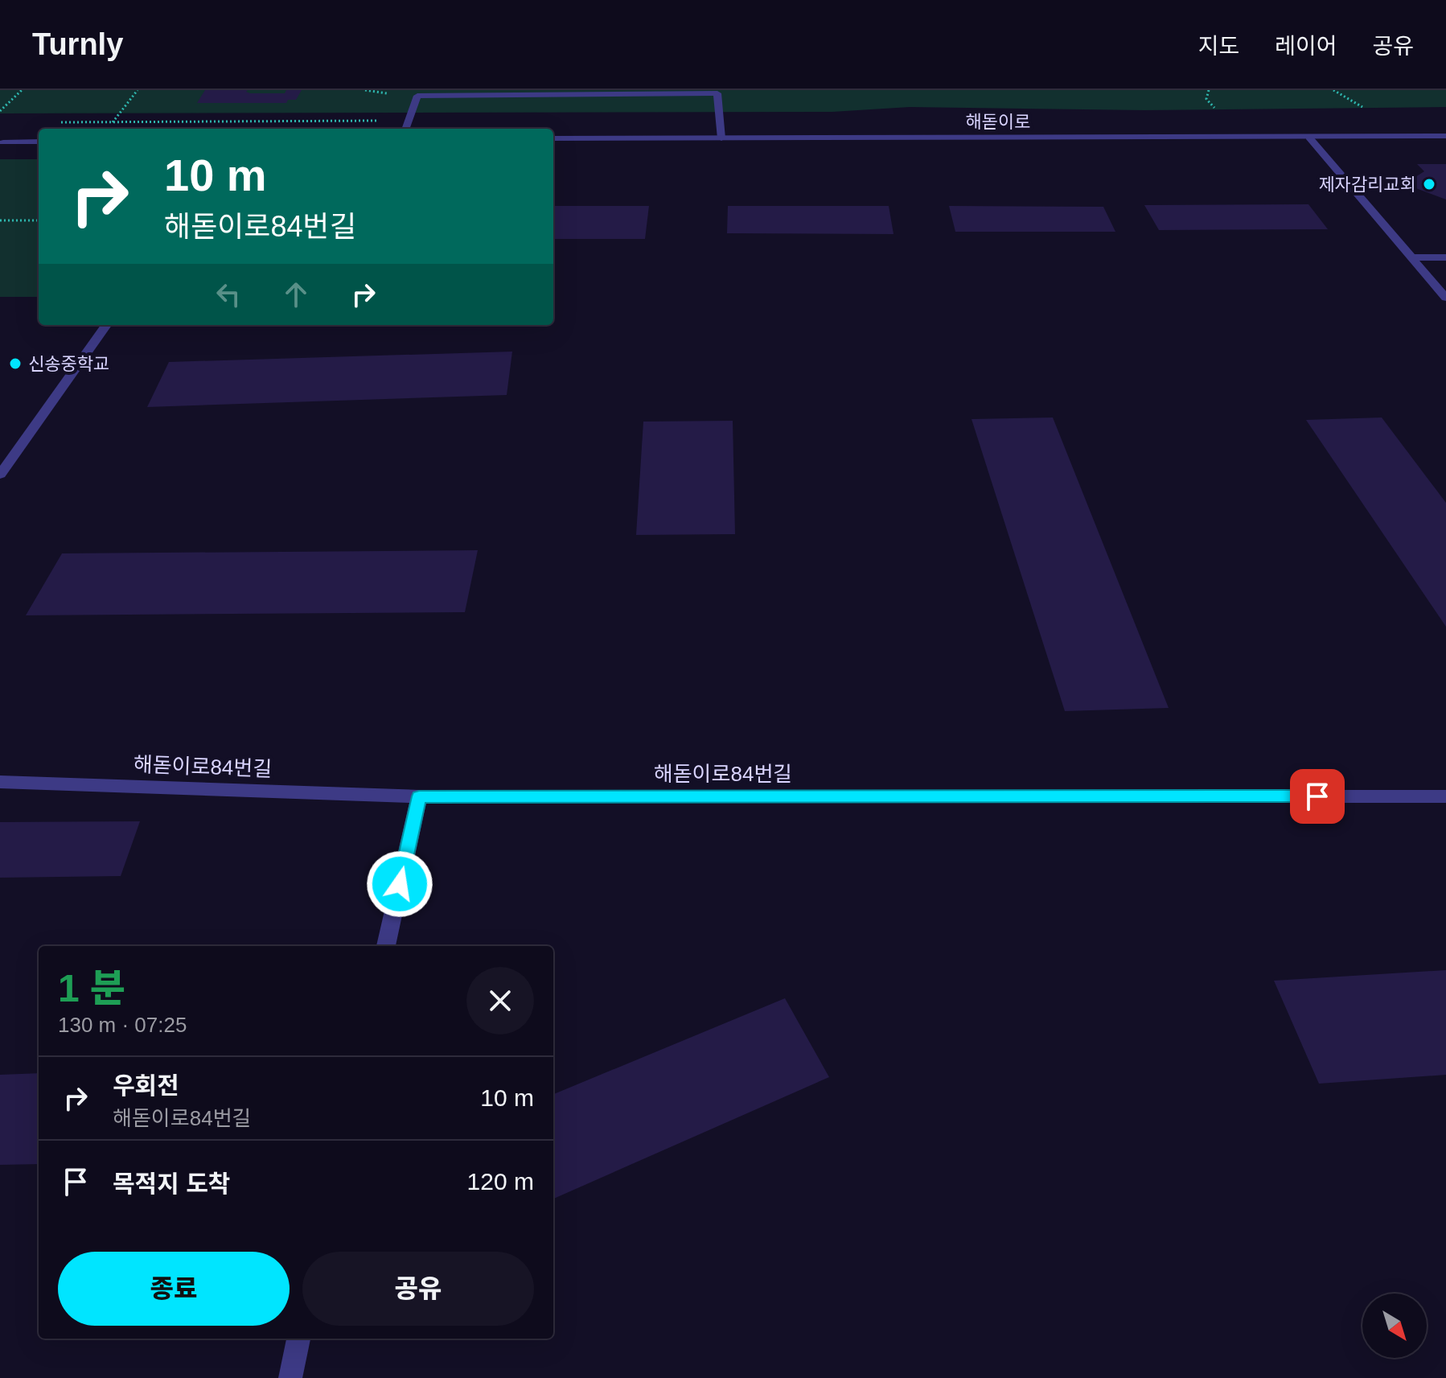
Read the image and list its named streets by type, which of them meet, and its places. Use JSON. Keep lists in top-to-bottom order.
{
  "streets": {
    "street": ["해돋이로", "해돋이로84번길"]
  },
  "places": ["제자감리교회", "신송중학교"],
  "north": "bottom right",
  "page": {
    "header": "Turnly",
    "nav": ["지도", "레이어", "공유"],
    "turn": ["10 m", "해돋이로84번길"],
    "heading": ["1 분", "130 m · 07:25"],
    "list": [
      {
        "name": "우회전",
        "note": "해돋이로84번길",
        "value": "10 m"
      },
      {
        "name": "목적지 도착",
        "value": "120 m"
      }
    ],
    "buttons": ["종료", "공유"]
  }
}
